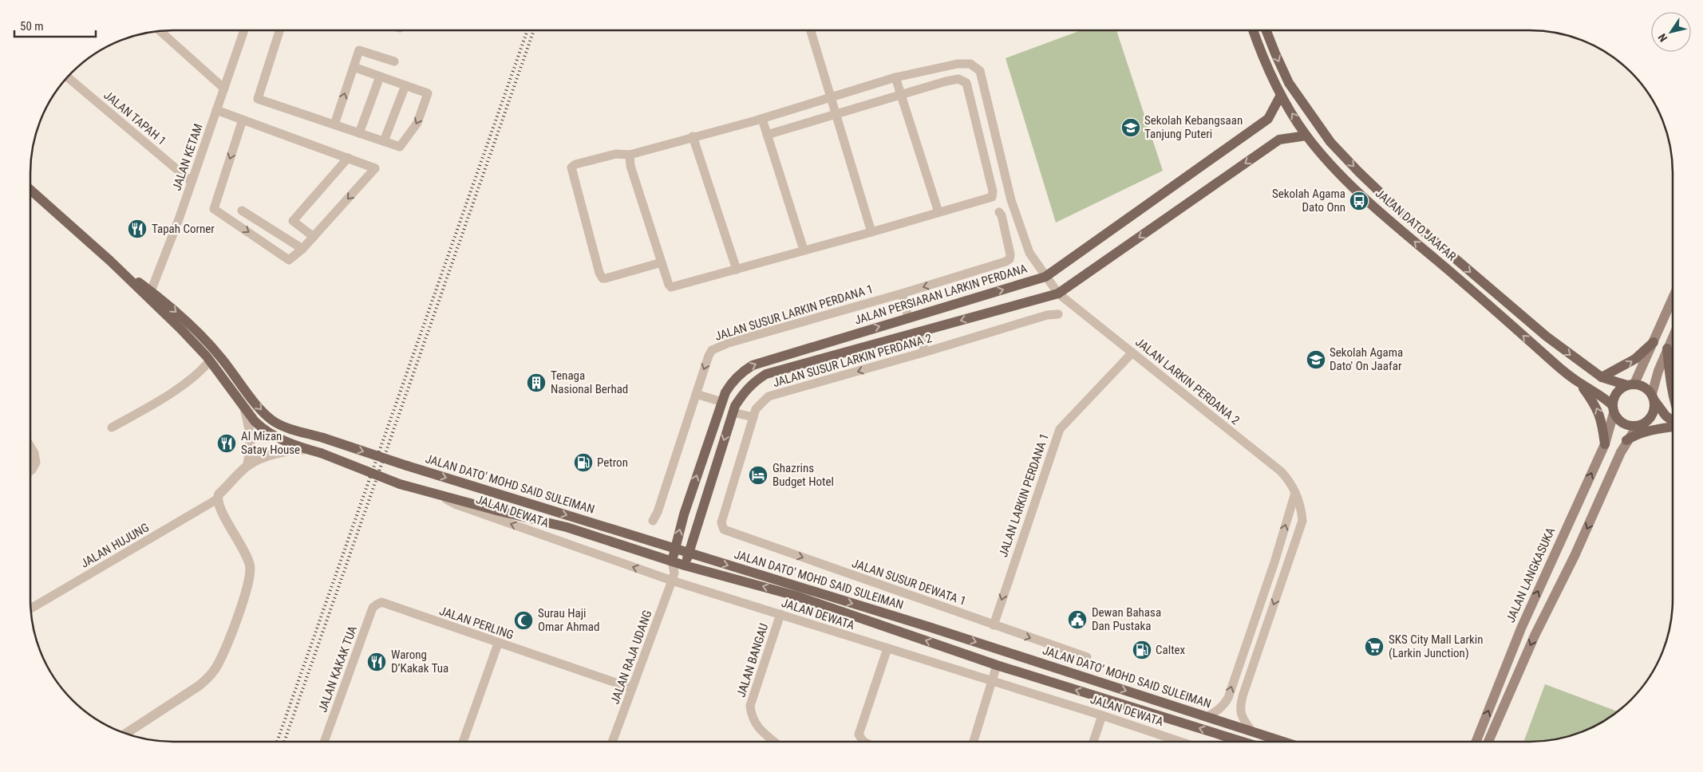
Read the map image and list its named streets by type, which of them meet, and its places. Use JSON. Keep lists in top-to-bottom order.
{
  "streets": {
    "main road": [
      "JALAN DATO JAAFAR",
      "JALAN PERSIARAN LARKIN PERDANA",
      "JALAN DATO' MOHD SAID SULEIMAN",
      "JALAN LANGKASUKA"
    ],
    "street": [
      "JALAN TAPAH 1",
      "JALAN KETAM",
      "JALAN SUSUR LARKIN PERDANA 1",
      "JALAN SUSUR LARKIN PERDANA 2",
      "JALAN LARKIN PERDANA 2",
      "JALAN LARKIN PERDANA 1",
      "JALAN DEWATA",
      "JALAN HUJUNG",
      "JALAN SUSUR DEWATA 1",
      "JALAN PERLING",
      "JALAN RAJA UDANG",
      "JALAN BANGAU",
      "JALAN KAKAK TUA"
    ]
  },
  "crossings": [
    ["JALAN TAPAH 1", "JALAN KETAM"],
    ["JALAN KETAM", "JALAN DATO' MOHD SAID SULEIMAN"],
    ["JALAN DATO JAAFAR", "JALAN PERSIARAN LARKIN PERDANA"],
    ["JALAN DATO JAAFAR", "JALAN LANGKASUKA"],
    ["JALAN PERSIARAN LARKIN PERDANA", "JALAN LARKIN PERDANA 2"],
    ["JALAN PERSIARAN LARKIN PERDANA", "JALAN DATO' MOHD SAID SULEIMAN"],
    ["JALAN SUSUR LARKIN PERDANA 2", "JALAN SUSUR DEWATA 1"],
    ["JALAN LARKIN PERDANA 2", "JALAN DATO' MOHD SAID SULEIMAN"],
    ["JALAN LARKIN PERDANA 2", "JALAN LARKIN PERDANA 1"],
    ["JALAN DATO' MOHD SAID SULEIMAN", "JALAN DEWATA"],
    ["JALAN LARKIN PERDANA 1", "JALAN SUSUR DEWATA 1"],
    ["JALAN DEWATA", "JALAN RAJA UDANG"],
    ["JALAN DEWATA", "JALAN BANGAU"],
    ["JALAN PERLING", "JALAN RAJA UDANG"],
    ["JALAN PERLING", "JALAN KAKAK TUA"]
  ],
  "one_way": ["JALAN SUSUR LARKIN PERDANA 2", "JALAN LARKIN PERDANA 1", "JALAN SUSUR DEWATA 1"],
  "places": {
    "school or university": ["Sekolah Kebangsaan Tanjung Puteri", "Sekolah Agama Dato' On Jaafar"],
    "bus stop": ["Sekolah Agama Dato Onn"],
    "restaurant": ["Tapah Corner", "Al Mizan Satay House", "Warong D’Kakak Tua"],
    "building": ["Tenaga Nasional Berhad"],
    "fuel station": ["Petron", "Caltex"],
    "hotel": ["Ghazrins Budget Hotel"],
    "public building": ["Dewan Bahasa Dan Pustaka"],
    "mosque": ["Surau Haji Omar Ahmad"],
    "supermarket": ["SKS City Mall Larkin (Larkin Junction)"]
  },
  "scale_bar": "50 m",
  "north": "bottom left"
}
